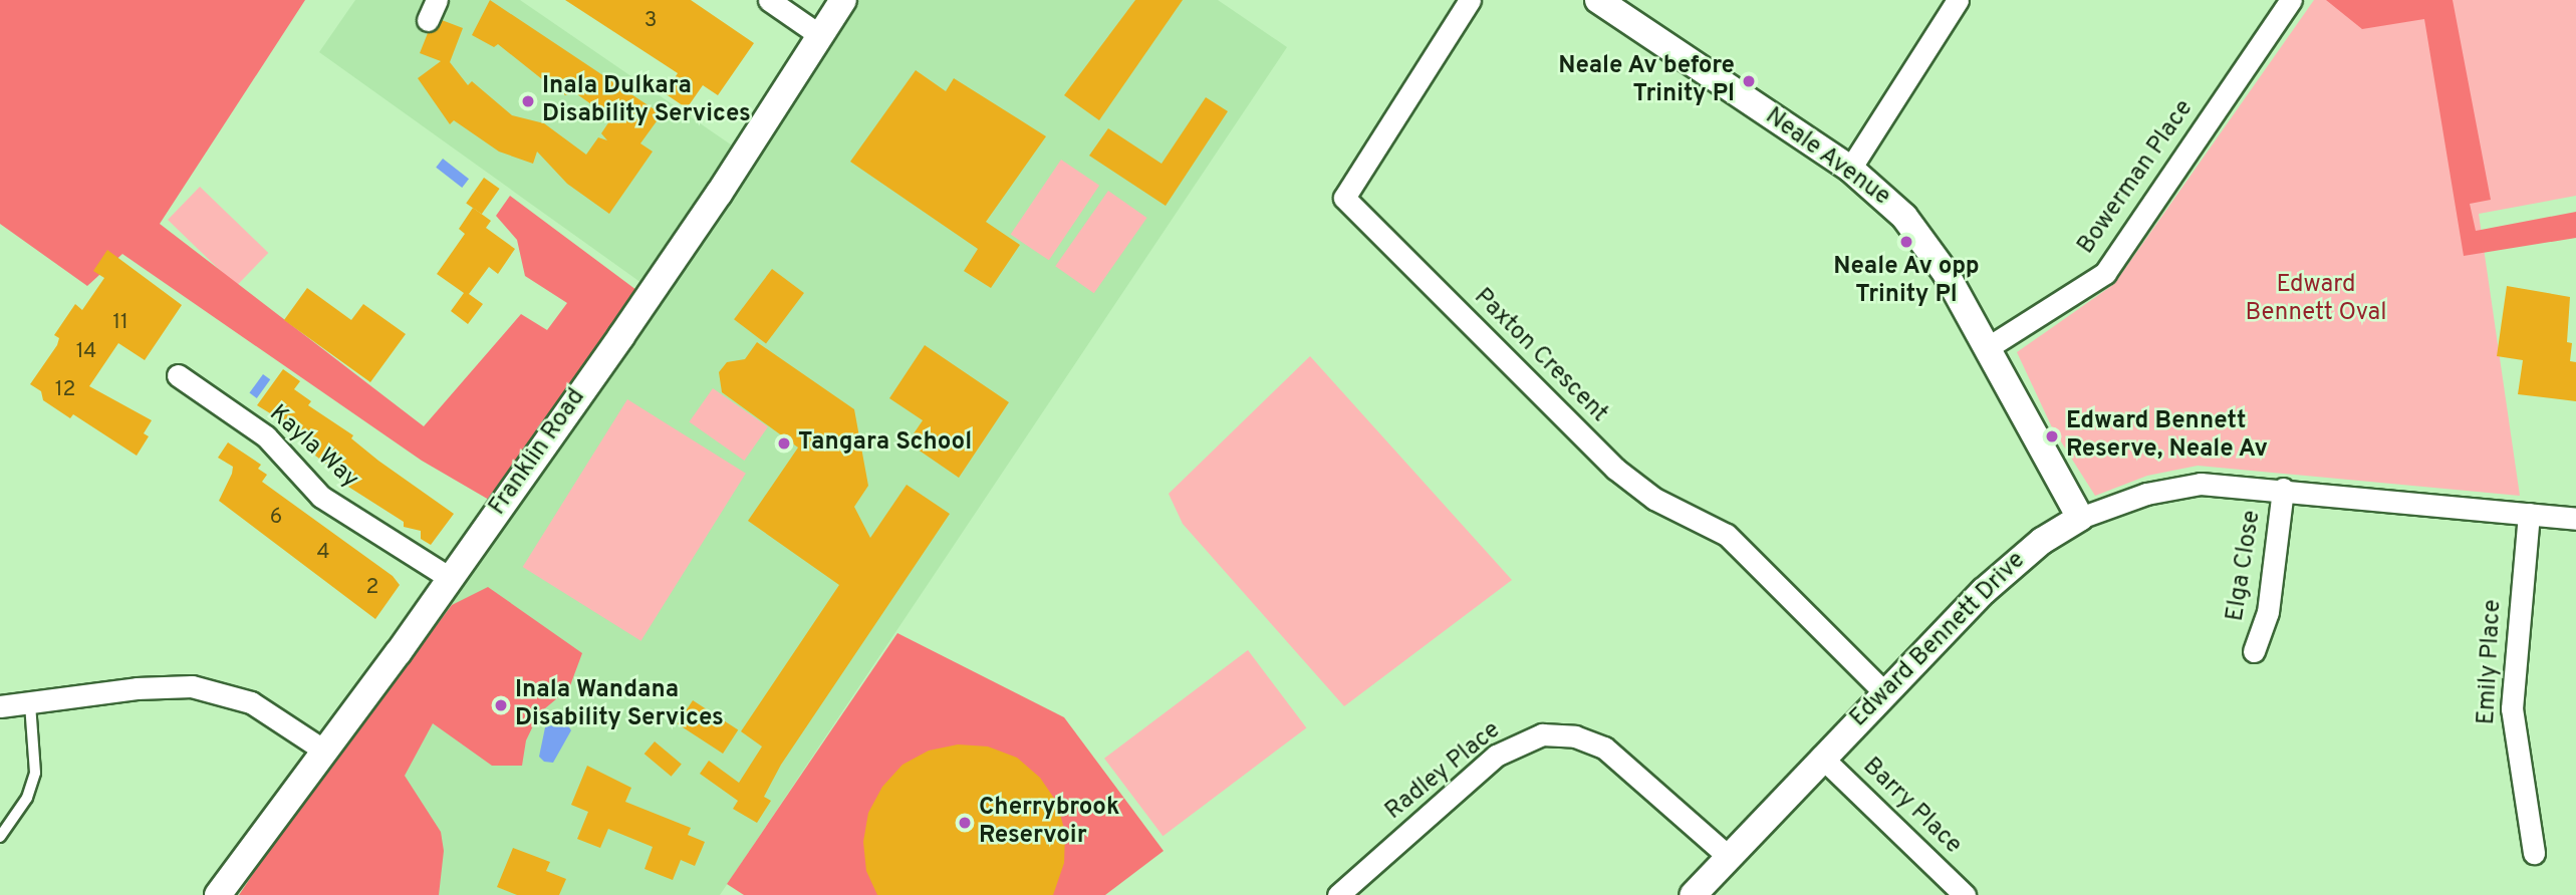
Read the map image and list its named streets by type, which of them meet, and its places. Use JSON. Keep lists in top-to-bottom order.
{
  "streets": {
    "street": [
      "Neale Avenue",
      "Bowerman Place",
      "Paxton Crescent",
      "Kayla Way",
      "Franklin Road",
      "Elga Close",
      "Edward Bennett Drive",
      "Emily Place",
      "Radley Place",
      "Barry Place"
    ]
  },
  "crossings": [
    ["Neale Avenue", "Bowerman Place"],
    ["Neale Avenue", "Edward Bennett Drive"],
    ["Paxton Crescent", "Edward Bennett Drive"],
    ["Kayla Way", "Franklin Road"],
    ["Elga Close", "Edward Bennett Drive"],
    ["Edward Bennett Drive", "Emily Place"],
    ["Edward Bennett Drive", "Radley Place"],
    ["Edward Bennett Drive", "Barry Place"]
  ],
  "parks": ["Edward Bennett Oval"],
  "places": [
    "Neale Av before Trinity Pl",
    "Inala Dulkara Disability Services",
    "Neale Av opp Trinity Pl",
    "Edward Bennett Reserve, Neale Av",
    "Tangara School",
    "Inala Wandana Disability Services",
    "Cherrybrook Reservoir"
  ],
  "house_numbers": [
    "3",
    "11",
    "14",
    "12",
    "6",
    "4",
    "2"
  ]
}
